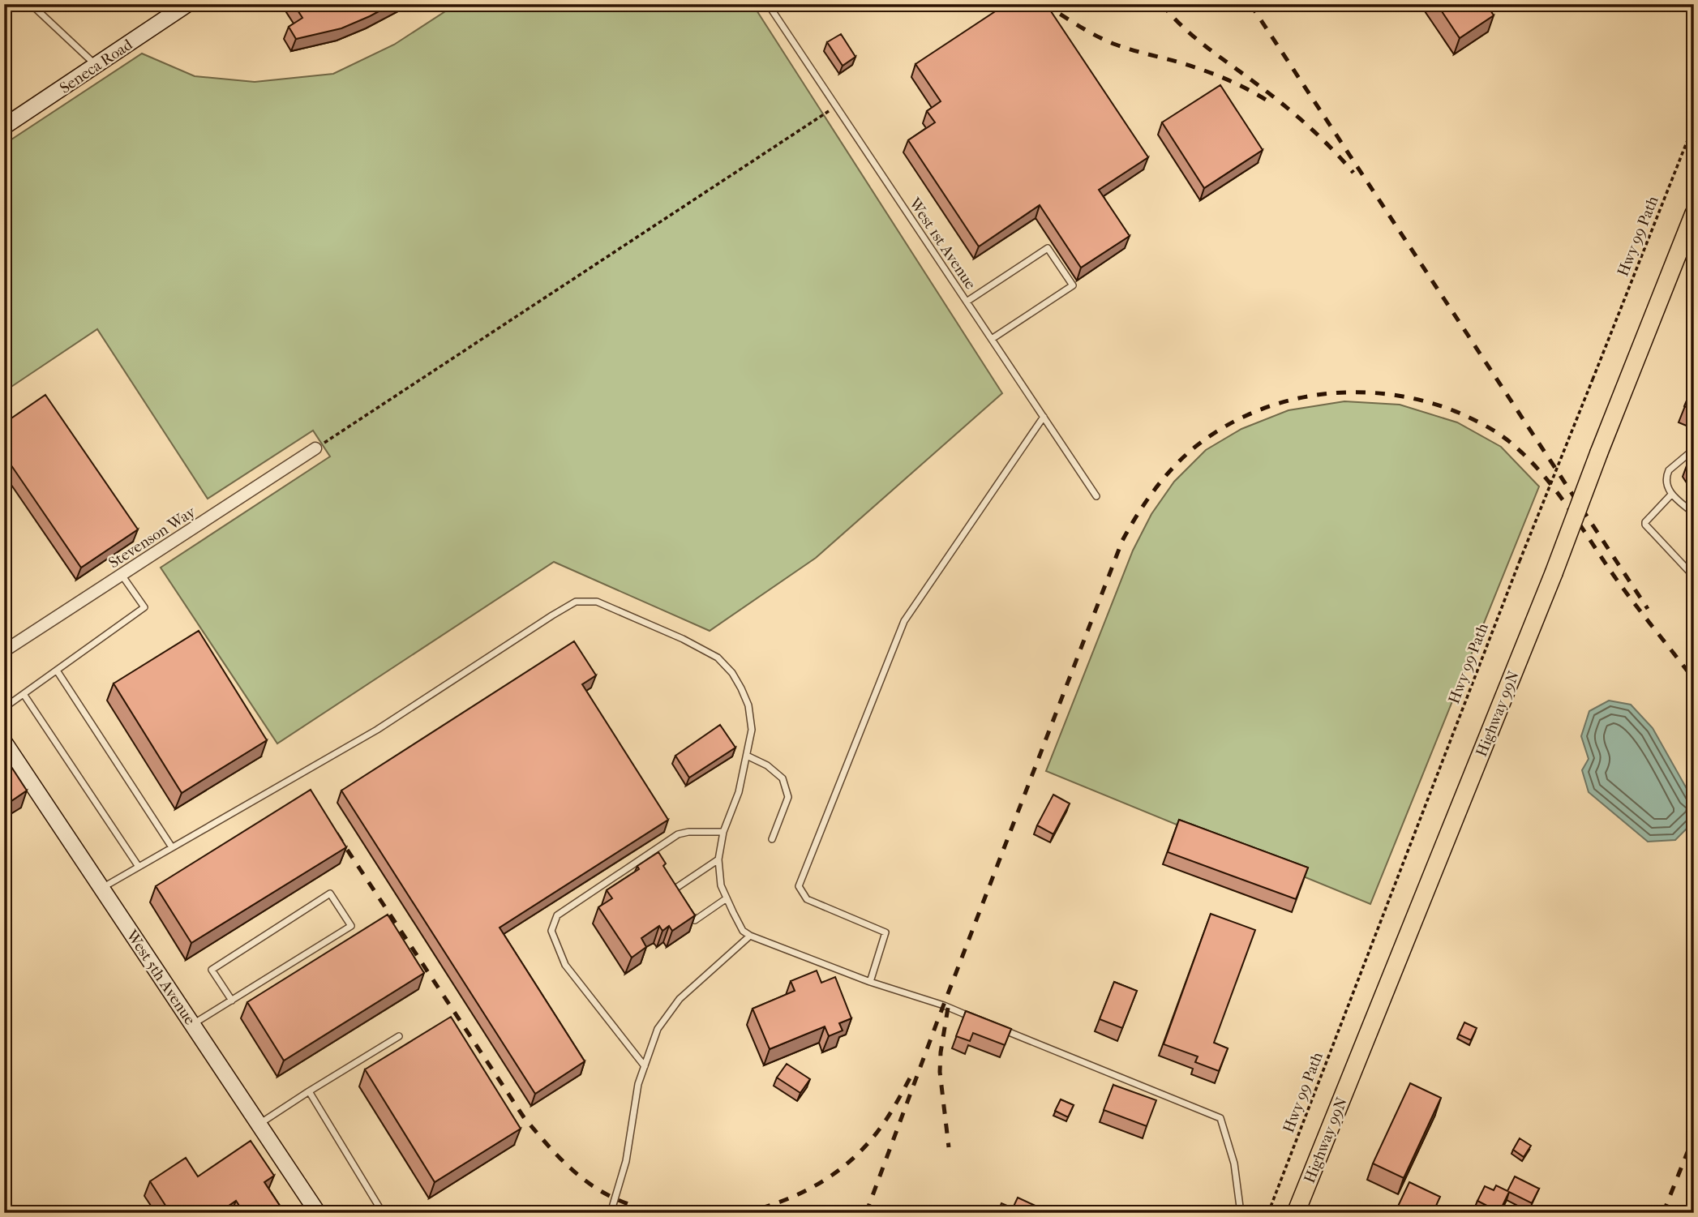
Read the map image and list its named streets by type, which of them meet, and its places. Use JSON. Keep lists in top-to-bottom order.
{
  "streets": {
    "main road": ["Highway 99N"],
    "street": ["Seneca Road", "Stevenson Way", "West 5th Avenue"],
    "lane": ["West 1st Avenue"],
    "path": ["Hwy 99 Path"]
  }
}
